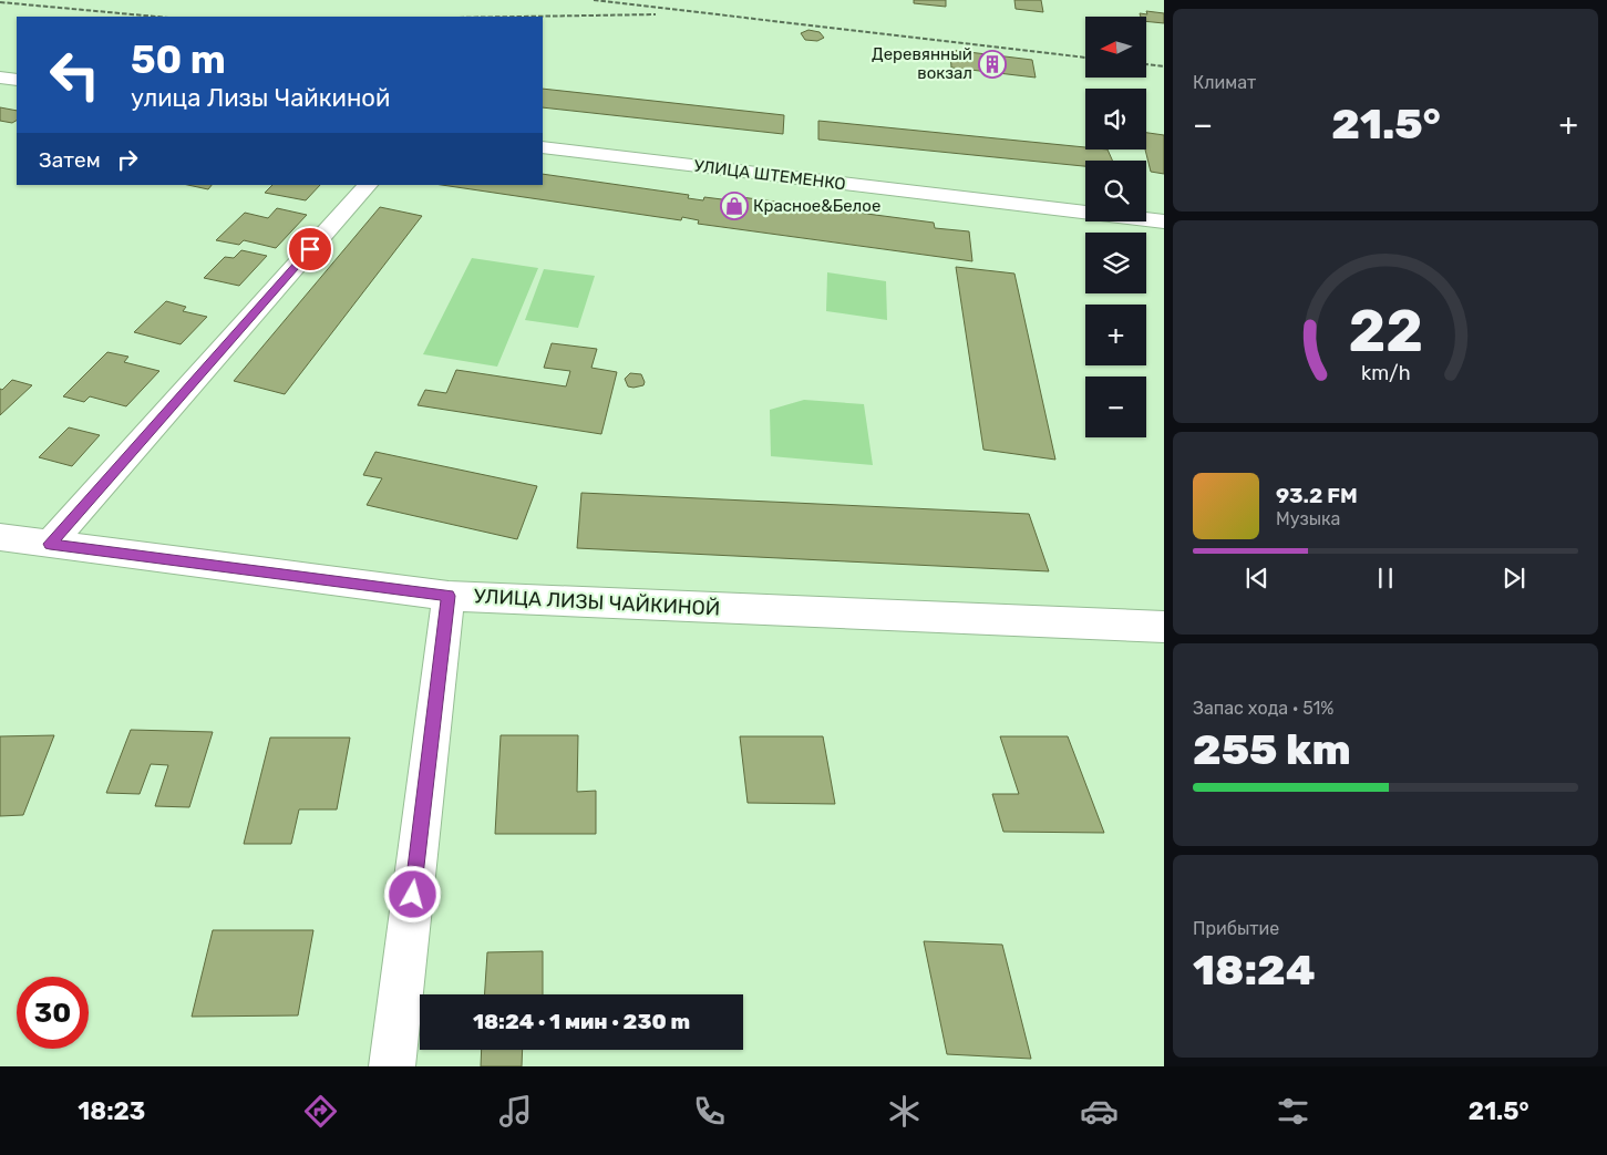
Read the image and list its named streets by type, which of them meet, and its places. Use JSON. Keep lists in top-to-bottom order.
{
  "streets": {
    "street": ["УЛИЦА ШТЕМЕНКО", "УЛИЦА ЛИЗЫ ЧАЙКИНОЙ"]
  },
  "places": {
    "building": ["Деревянный вокзал"],
    "shop": ["Красное&Белое"]
  },
  "north": "left",
  "page": {
    "tile": [
      "Климат",
      ["Запас хода · 51%", "255 km"],
      ["Прибытие", "18:24"]
    ],
    "map_buttons": ["+", "−"],
    "turn": ["50 m", "улица Лизы Чайкиной"],
    "heat": ["−", "21.5°", "+"],
    "then": "Затем",
    "song": ["93.2 FM", "Музыка"],
    "limit": "30",
    "trip": "18:24 · 1 мин · 230 m",
    "tabs": ["18:23", "21.5°"],
    "gauge": ["22", "km/h"]
  }
}
